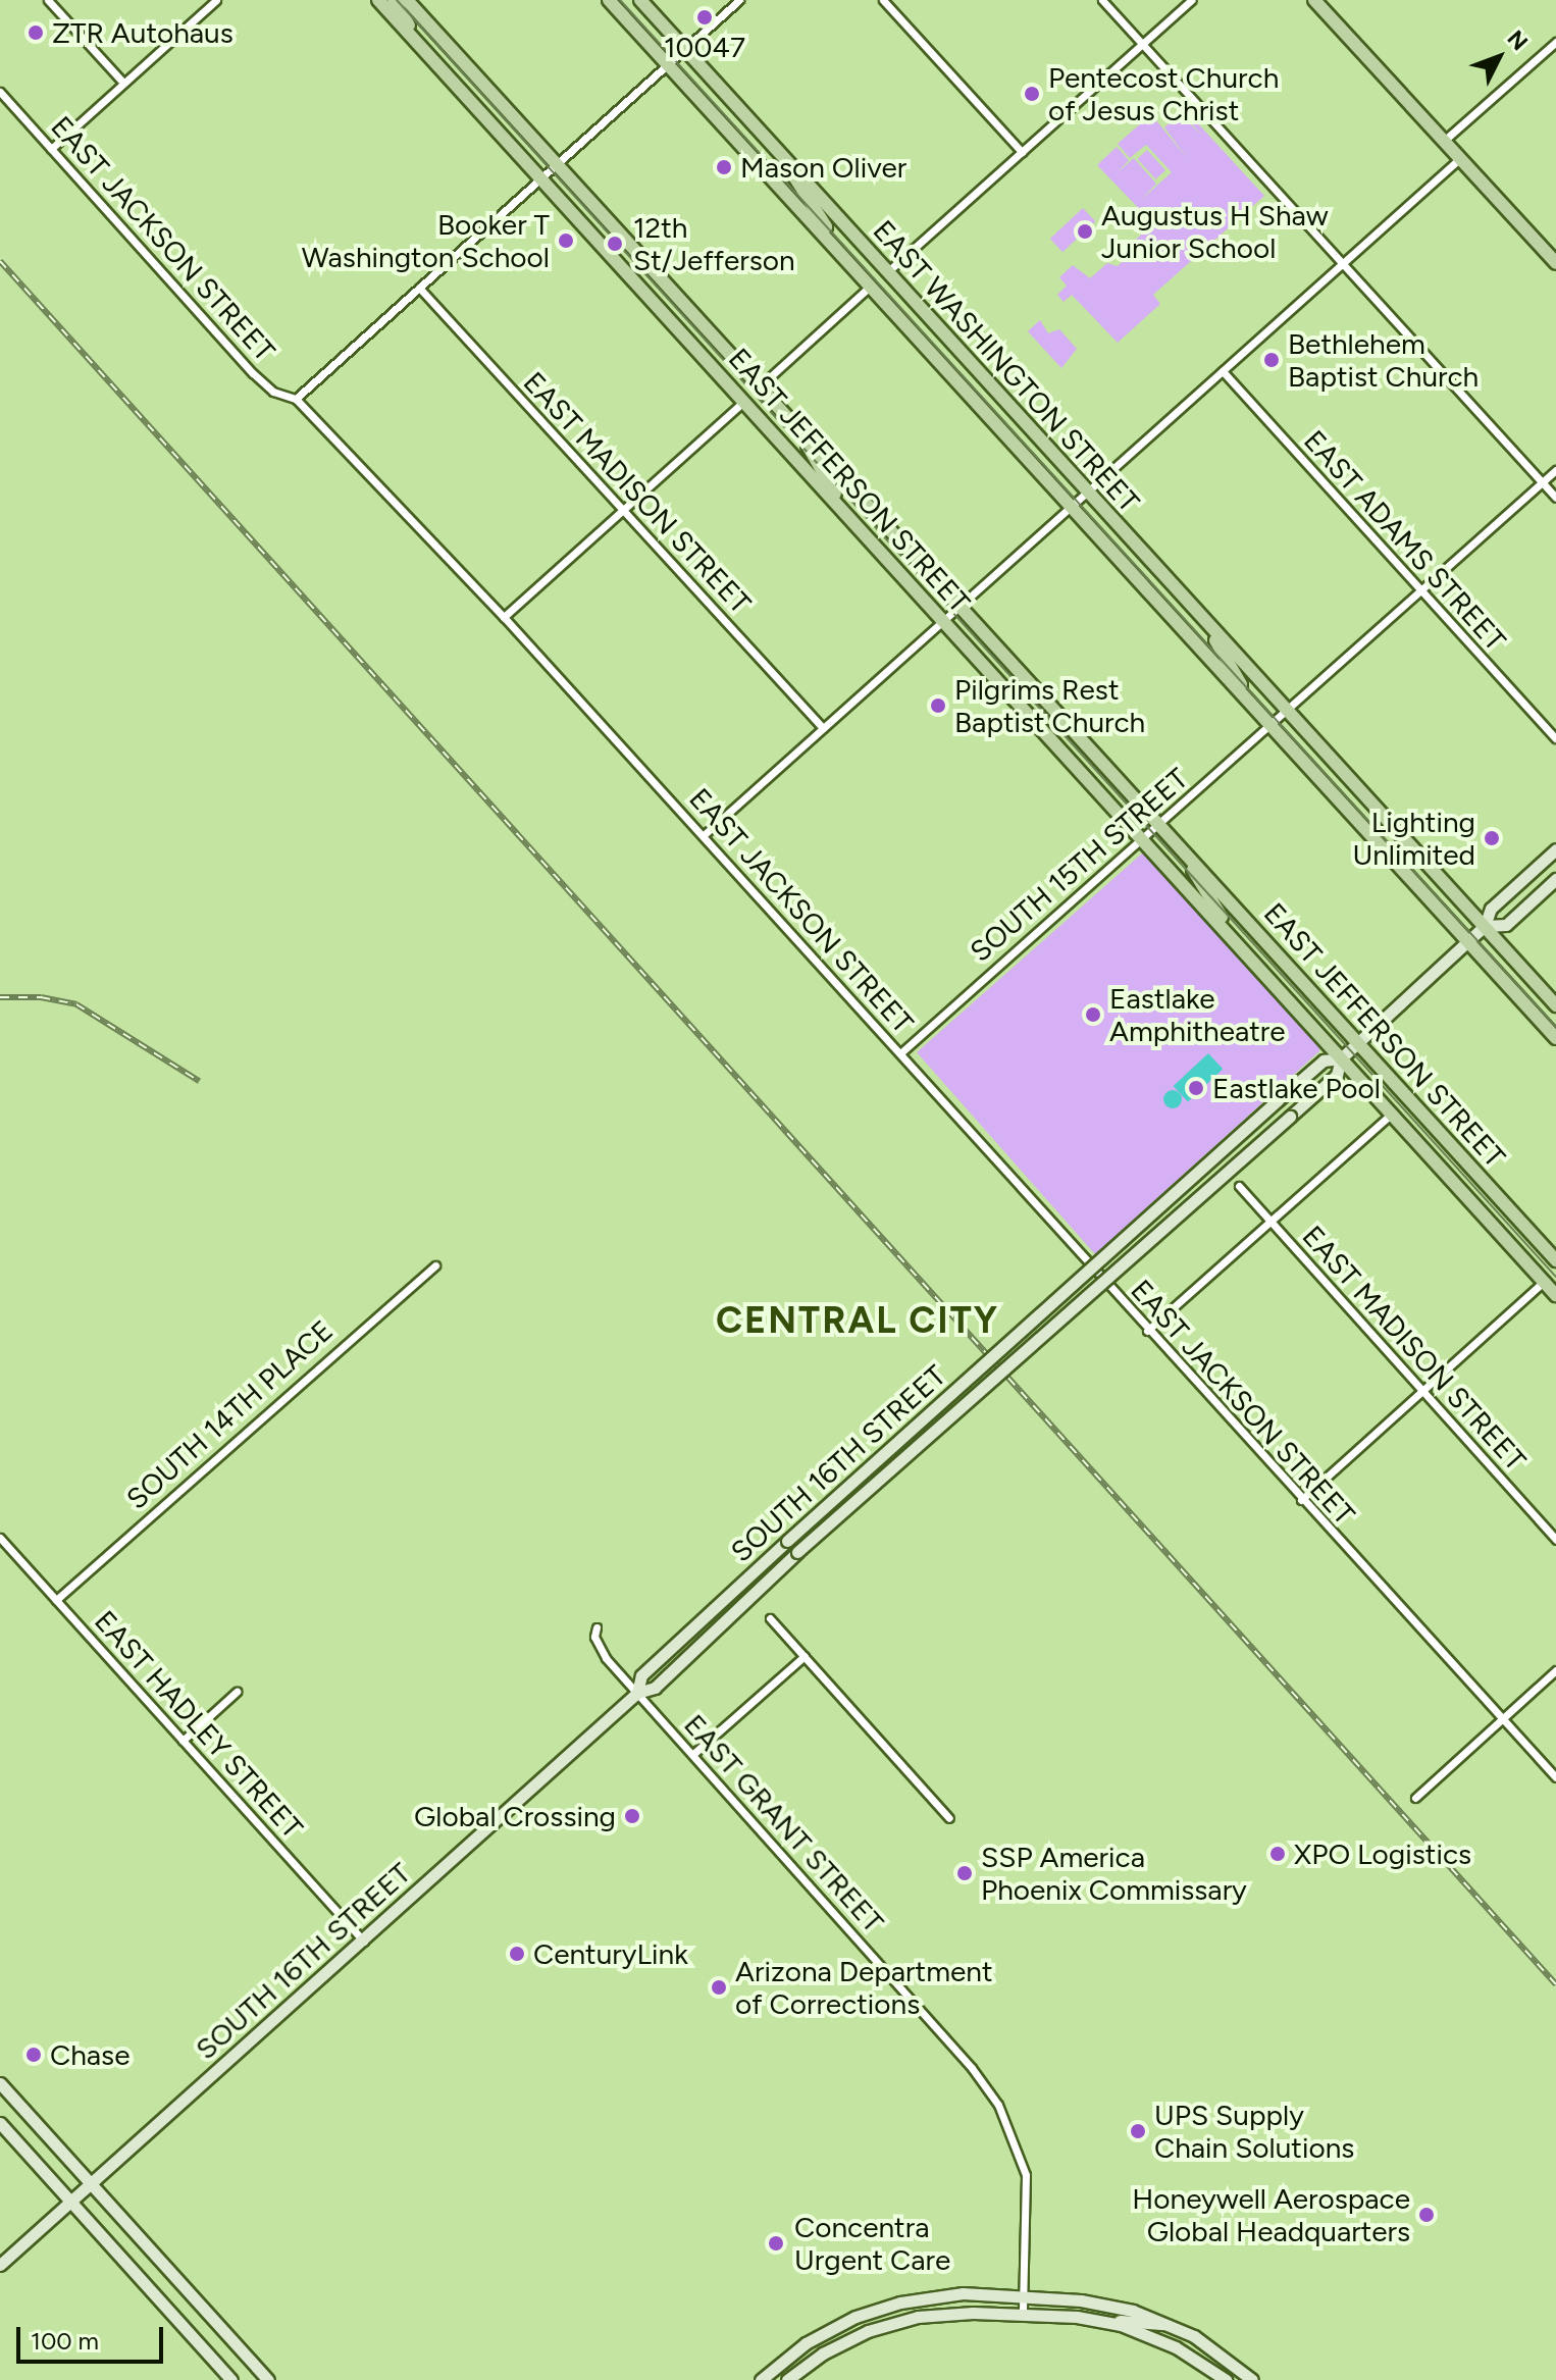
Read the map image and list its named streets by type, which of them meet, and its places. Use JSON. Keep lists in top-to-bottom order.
{
  "streets": {
    "main road": ["EAST WASHINGTON STREET", "EAST JEFFERSON STREET", "SOUTH 16TH STREET"],
    "street": [
      "EAST JACKSON STREET",
      "EAST MADISON STREET",
      "EAST ADAMS STREET",
      "SOUTH 15TH STREET",
      "SOUTH 14TH PLACE",
      "EAST HADLEY STREET",
      "EAST GRANT STREET"
    ]
  },
  "crossings": [
    ["EAST JACKSON STREET", "SOUTH 15TH STREET"],
    ["EAST WASHINGTON STREET", "SOUTH 15TH STREET"],
    ["EAST WASHINGTON STREET", "SOUTH 16TH STREET"],
    ["EAST JEFFERSON STREET", "SOUTH 15TH STREET"],
    ["EAST JEFFERSON STREET", "SOUTH 16TH STREET"],
    ["EAST ADAMS STREET", "SOUTH 15TH STREET"],
    ["SOUTH 14TH PLACE", "EAST HADLEY STREET"],
    ["SOUTH 16TH STREET", "EAST HADLEY STREET"],
    ["SOUTH 16TH STREET", "EAST GRANT STREET"]
  ],
  "districts": ["CENTRAL CITY"],
  "places": [
    "10047",
    "ZTR Autohaus",
    "Pentecost Church of Jesus Christ",
    "Mason Oliver",
    "Augustus H Shaw Junior School",
    "Booker T Washington School",
    "12th St/Jefferson",
    "Bethlehem Baptist Church",
    "Pilgrims Rest Baptist Church",
    "Lighting Unlimited",
    "Eastlake Amphitheatre",
    "Eastlake Pool",
    "Global Crossing",
    "XPO Logistics",
    "SSP America Phoenix Commissary",
    "CenturyLink",
    "Arizona Department of Corrections",
    "Chase",
    "UPS Supply Chain Solutions",
    "Honeywell Aerospace Global Headquarters",
    "Concentra Urgent Care"
  ],
  "scale_bar": "100 m",
  "north": "top right"
}
